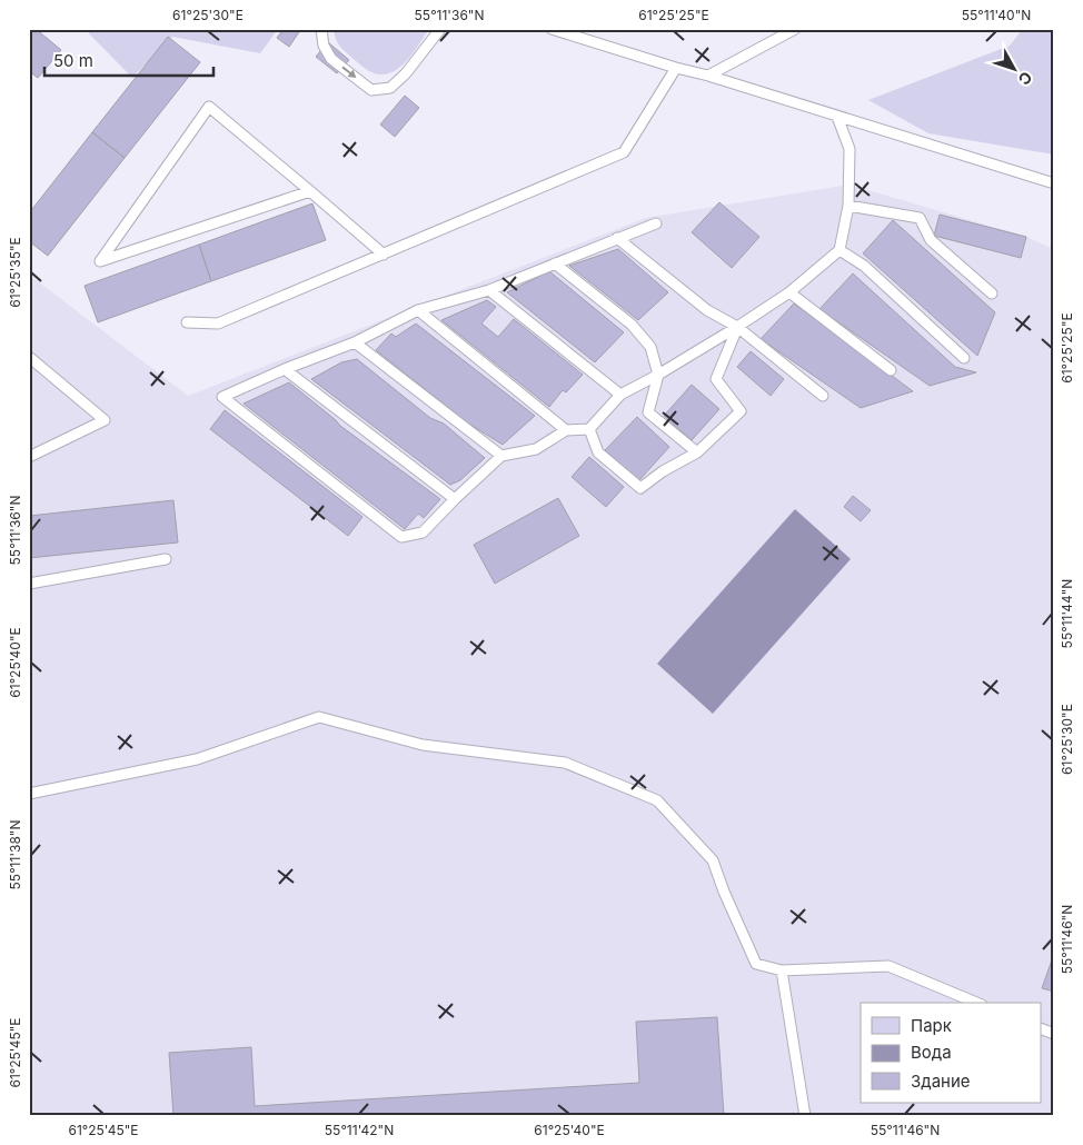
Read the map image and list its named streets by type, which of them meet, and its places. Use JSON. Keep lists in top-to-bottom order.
{
  "legend": ["Парк", "Вода", "Здание"],
  "scale_bar": "50 m",
  "north": "bottom right",
  "coordinates": [
    "61°25'30\"E",
    "55°11'36\"N",
    "61°25'25\"E",
    "55°11'40\"N",
    "61°25'35\"E",
    "55°11'44\"N",
    "61°25'40\"E",
    "55°11'38\"N",
    "55°11'46\"N",
    "61°25'45\"E",
    "55°11'42\"N"
  ]
}
